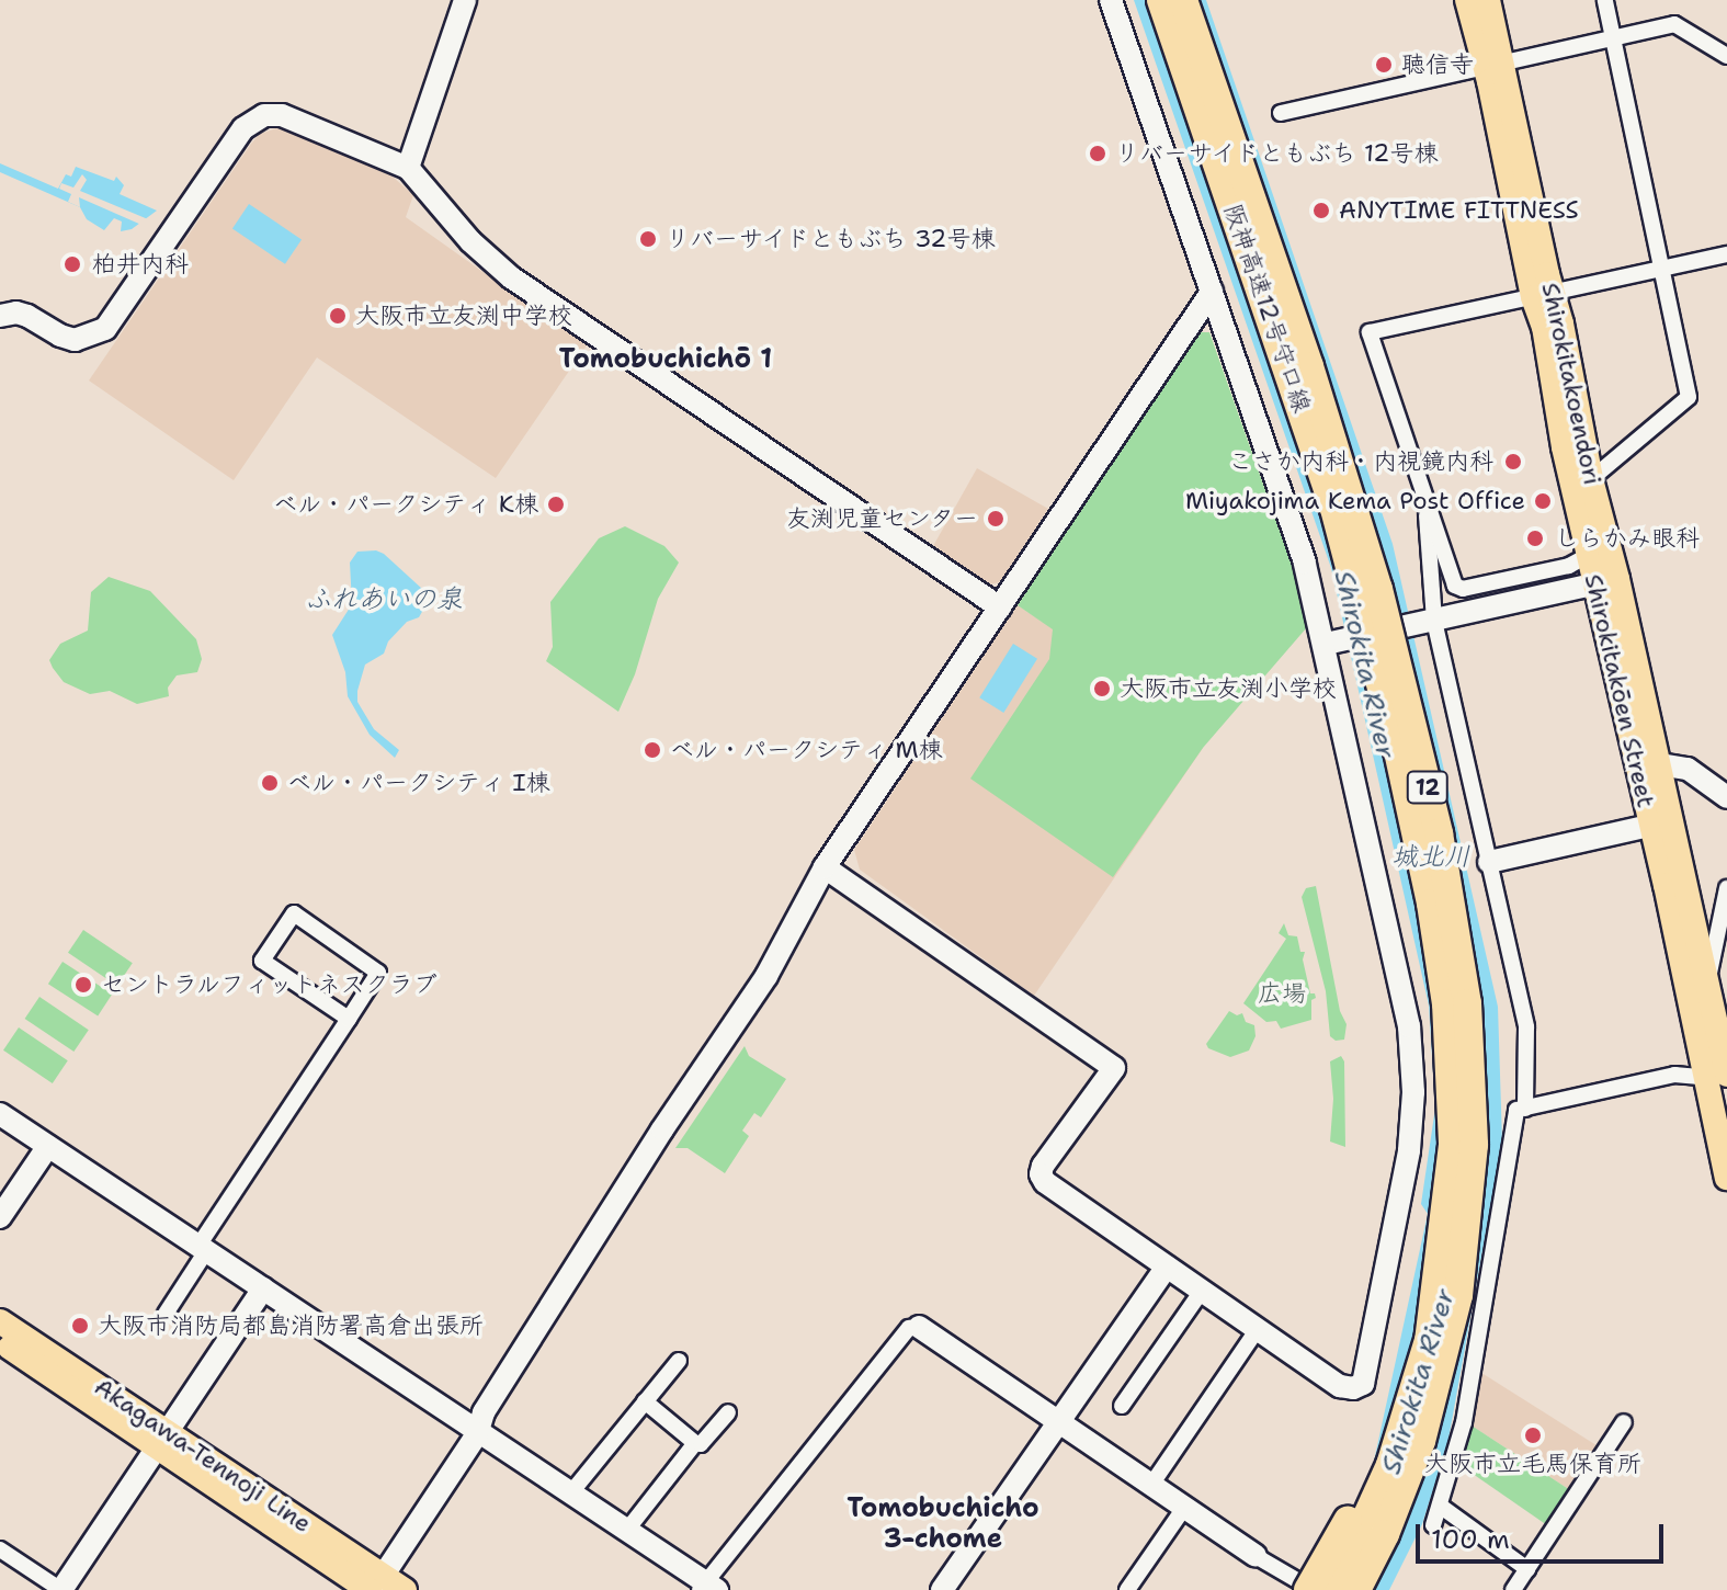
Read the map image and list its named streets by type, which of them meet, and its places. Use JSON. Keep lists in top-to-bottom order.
{
  "streets": {
    "highway": ["阪神高速12号守口線", "12"],
    "main road": ["Shirokitakoendori", "Shirokitakōen Street", "Akagawa-Tennoji Line"]
  },
  "crossings": [
    ["Shirokitakoendori", "Shirokitakōen Street"]
  ],
  "districts": ["Tomobuchichō 1", "Tomobuchicho 3-chome"],
  "water": ["ふれあいの泉", "Shirokita River", "城北川"],
  "parks": ["広場"],
  "places": [
    "聴信寺",
    "リバーサイドともぶち 12号棟",
    "ANYTIME FITTNESS",
    "リバーサイドともぶち 32号棟",
    "柏井内科",
    "大阪市立友渕中学校",
    "こさか内科・内視鏡内科",
    "Miyakojima Kema Post Office",
    "ベル・パークシティ K棟",
    "友渕児童センター",
    "しらかみ眼科",
    "大阪市立友渕小学校",
    "ベル・パークシティ M棟",
    "ベル・パークシティ I棟",
    "セントラルフィットネスクラブ",
    "大阪市消防局都島消防署高倉出張所",
    "大阪市立毛馬保育所"
  ],
  "scale_bar": "100 m"
}
